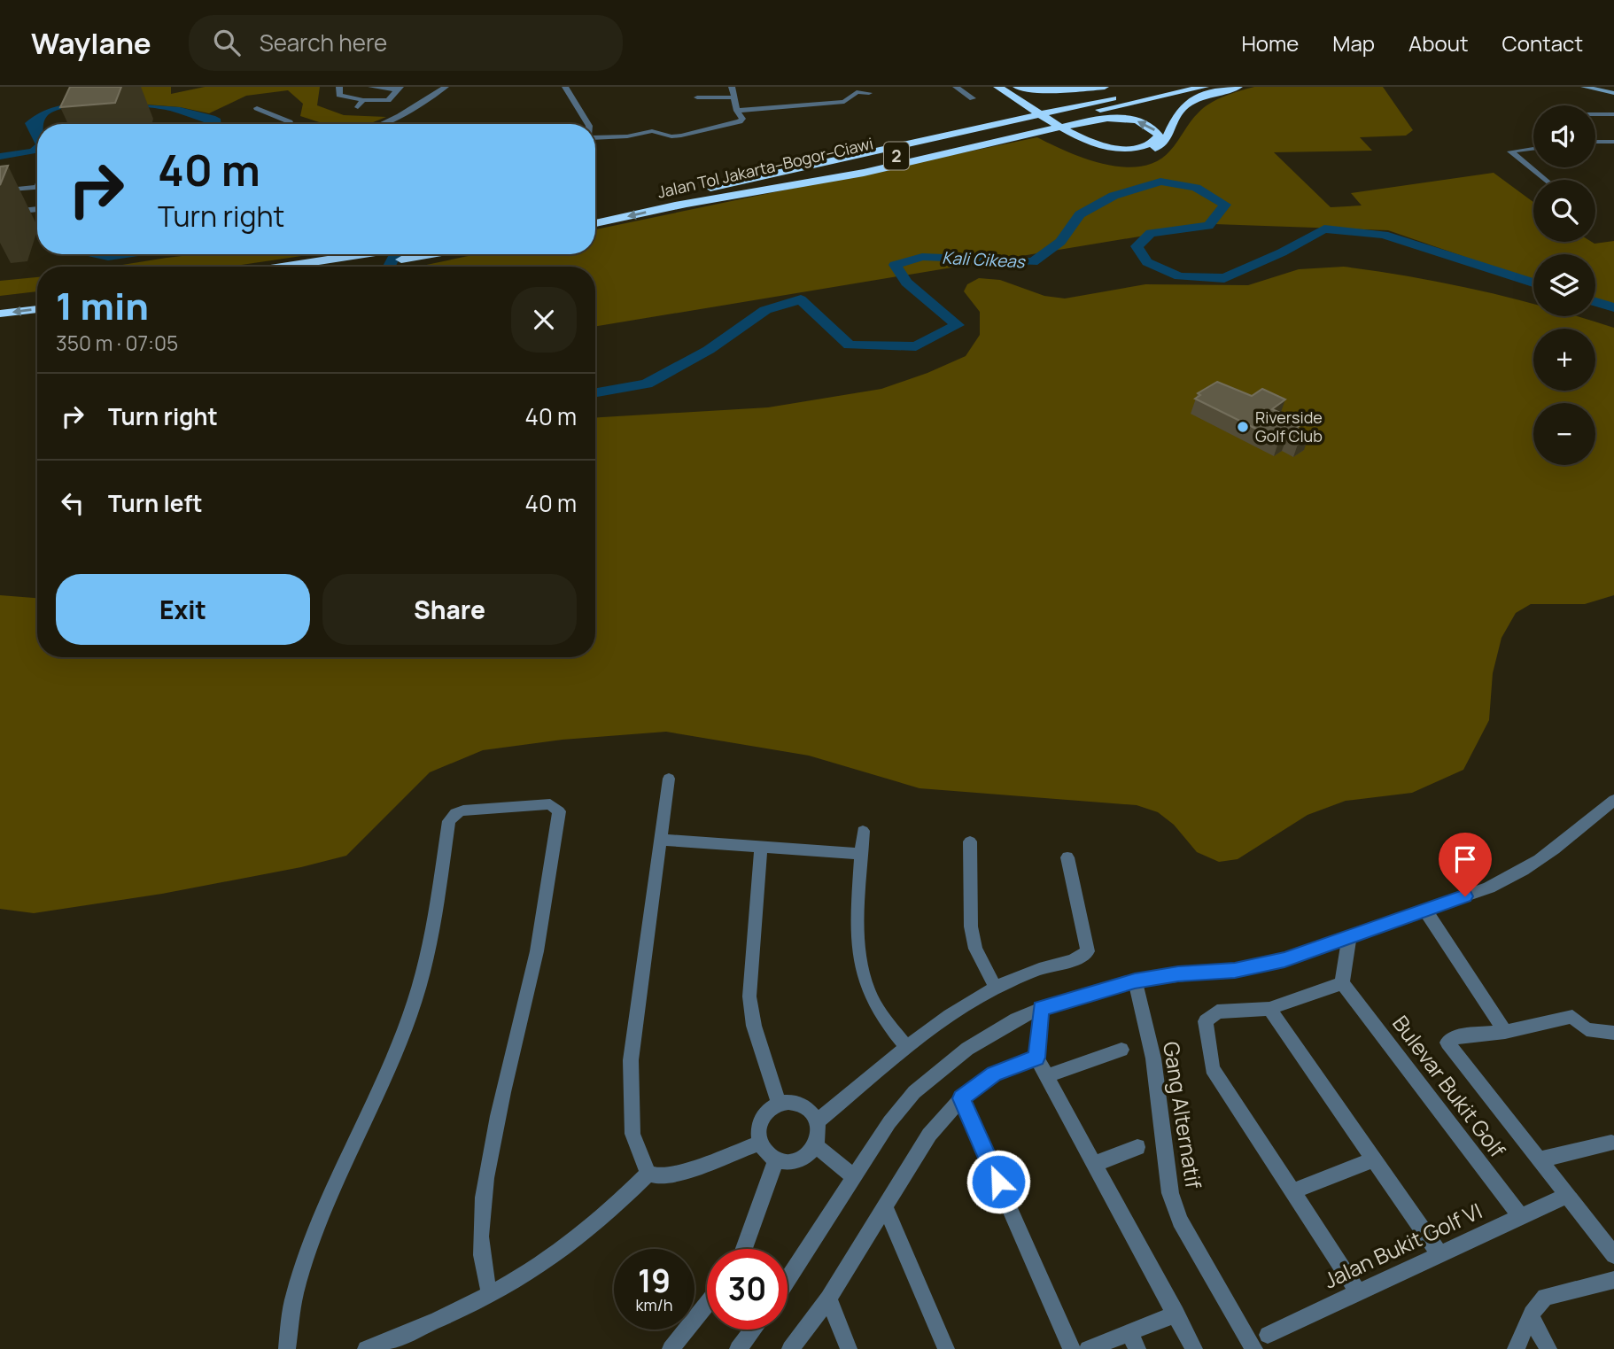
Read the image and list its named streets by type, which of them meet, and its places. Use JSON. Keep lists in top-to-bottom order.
{
  "streets": {
    "highway": ["2", "Jalan Tol Jakarta–Bogor–Ciawi"],
    "street": ["Bulevar Bukit Golf", "Gang Alternatif", "Jalan Bukit Golf VI"]
  },
  "crossings": [
    ["Bulevar Bukit Golf", "Jalan Bukit Golf VI"]
  ],
  "water": ["Kali Cikeas"],
  "places": ["Riverside Golf Club"],
  "page": {
    "header": "Waylane",
    "search": "Search here",
    "nav": [
      "Home",
      "Map",
      "About",
      "Contact"
    ],
    "map_buttons": ["+", "−"],
    "turn": ["40 m", "Turn right"],
    "heading": ["1 min", "350 m · 07:05"],
    "list": [
      {
        "name": "Turn right",
        "value": "40 m"
      },
      {
        "name": "Turn left",
        "value": "40 m"
      }
    ],
    "buttons": ["Exit", "Share"],
    "speed": "19 km/h",
    "limit": "30"
  }
}
